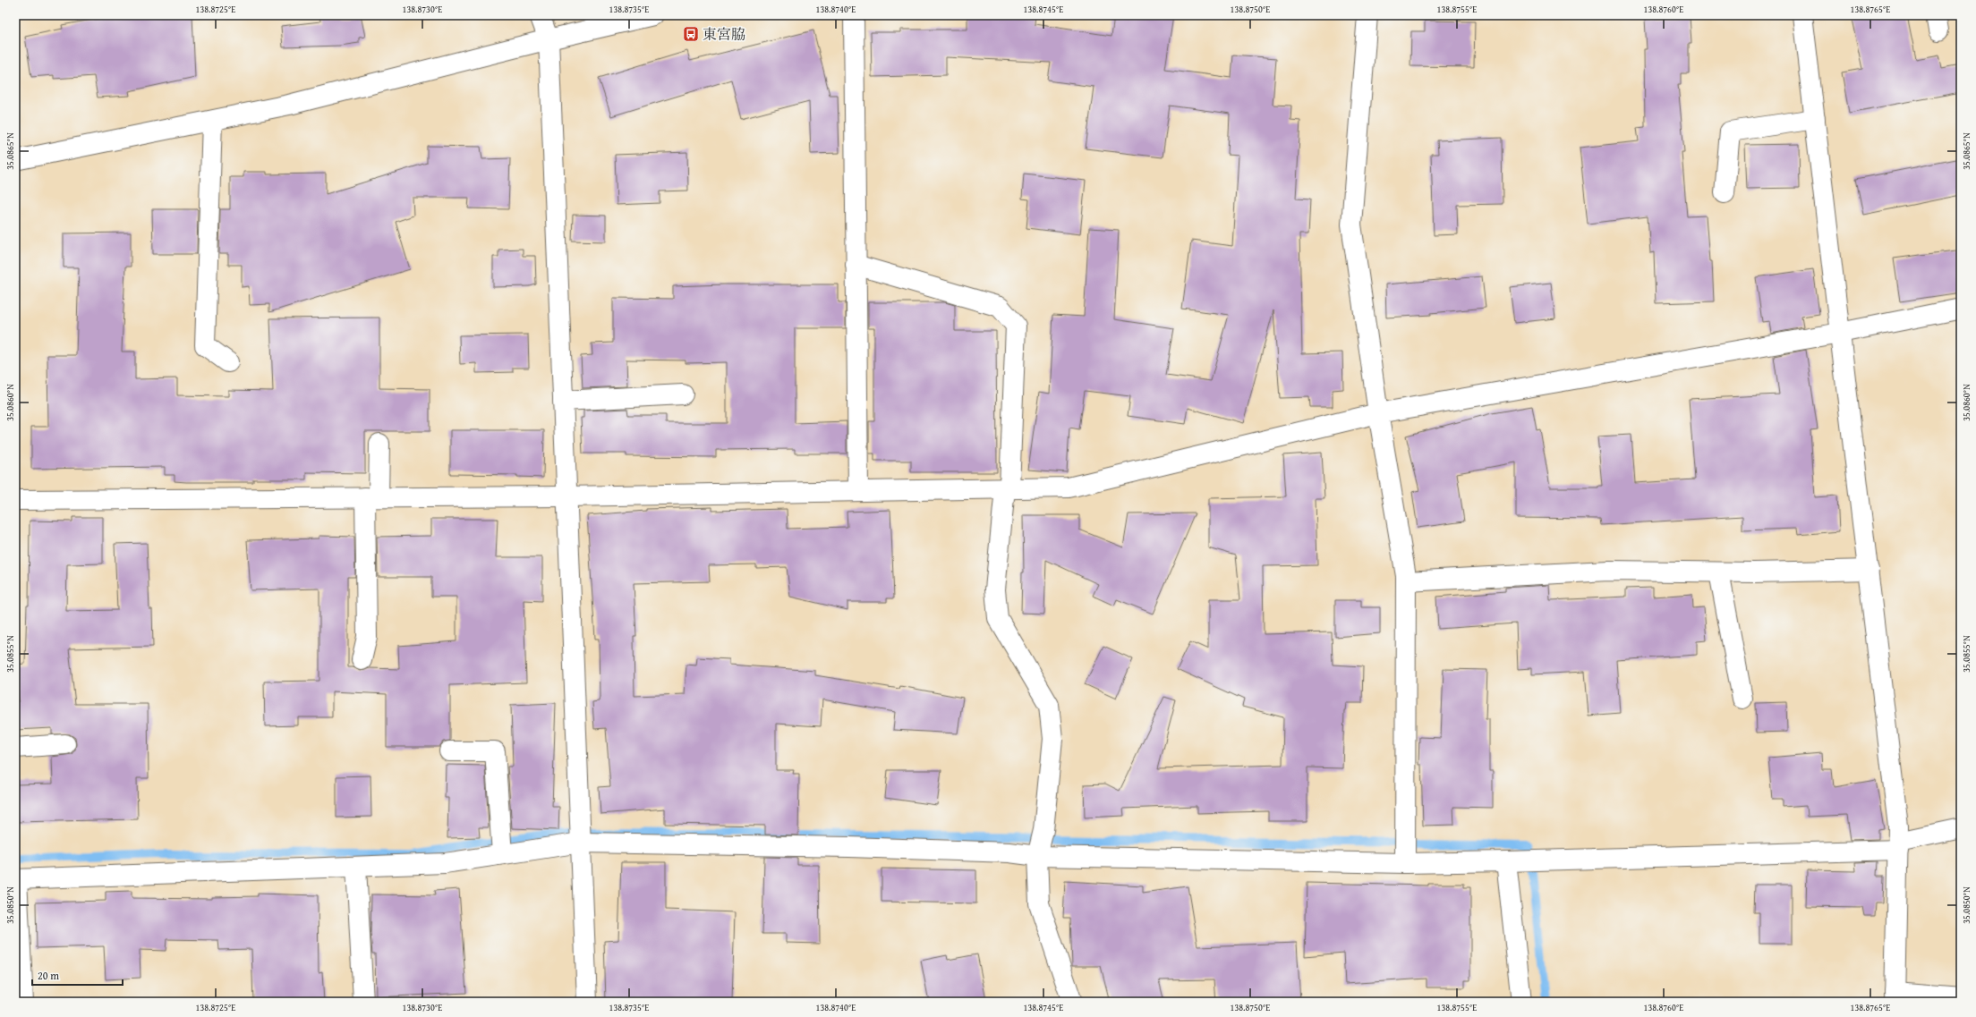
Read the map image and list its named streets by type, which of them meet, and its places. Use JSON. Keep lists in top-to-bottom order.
{
  "places": {
    "bus stop": ["東宮脇"]
  },
  "scale_bar": "20 m",
  "coordinates": [
    "138.8725°E",
    "138.8730°E",
    "138.8735°E",
    "138.8740°E",
    "138.8745°E",
    "138.8750°E",
    "138.8755°E",
    "138.8760°E",
    "138.8765°E",
    "35.0865°N",
    "35.0860°N",
    "35.0855°N",
    "35.0850°N"
  ]
}
